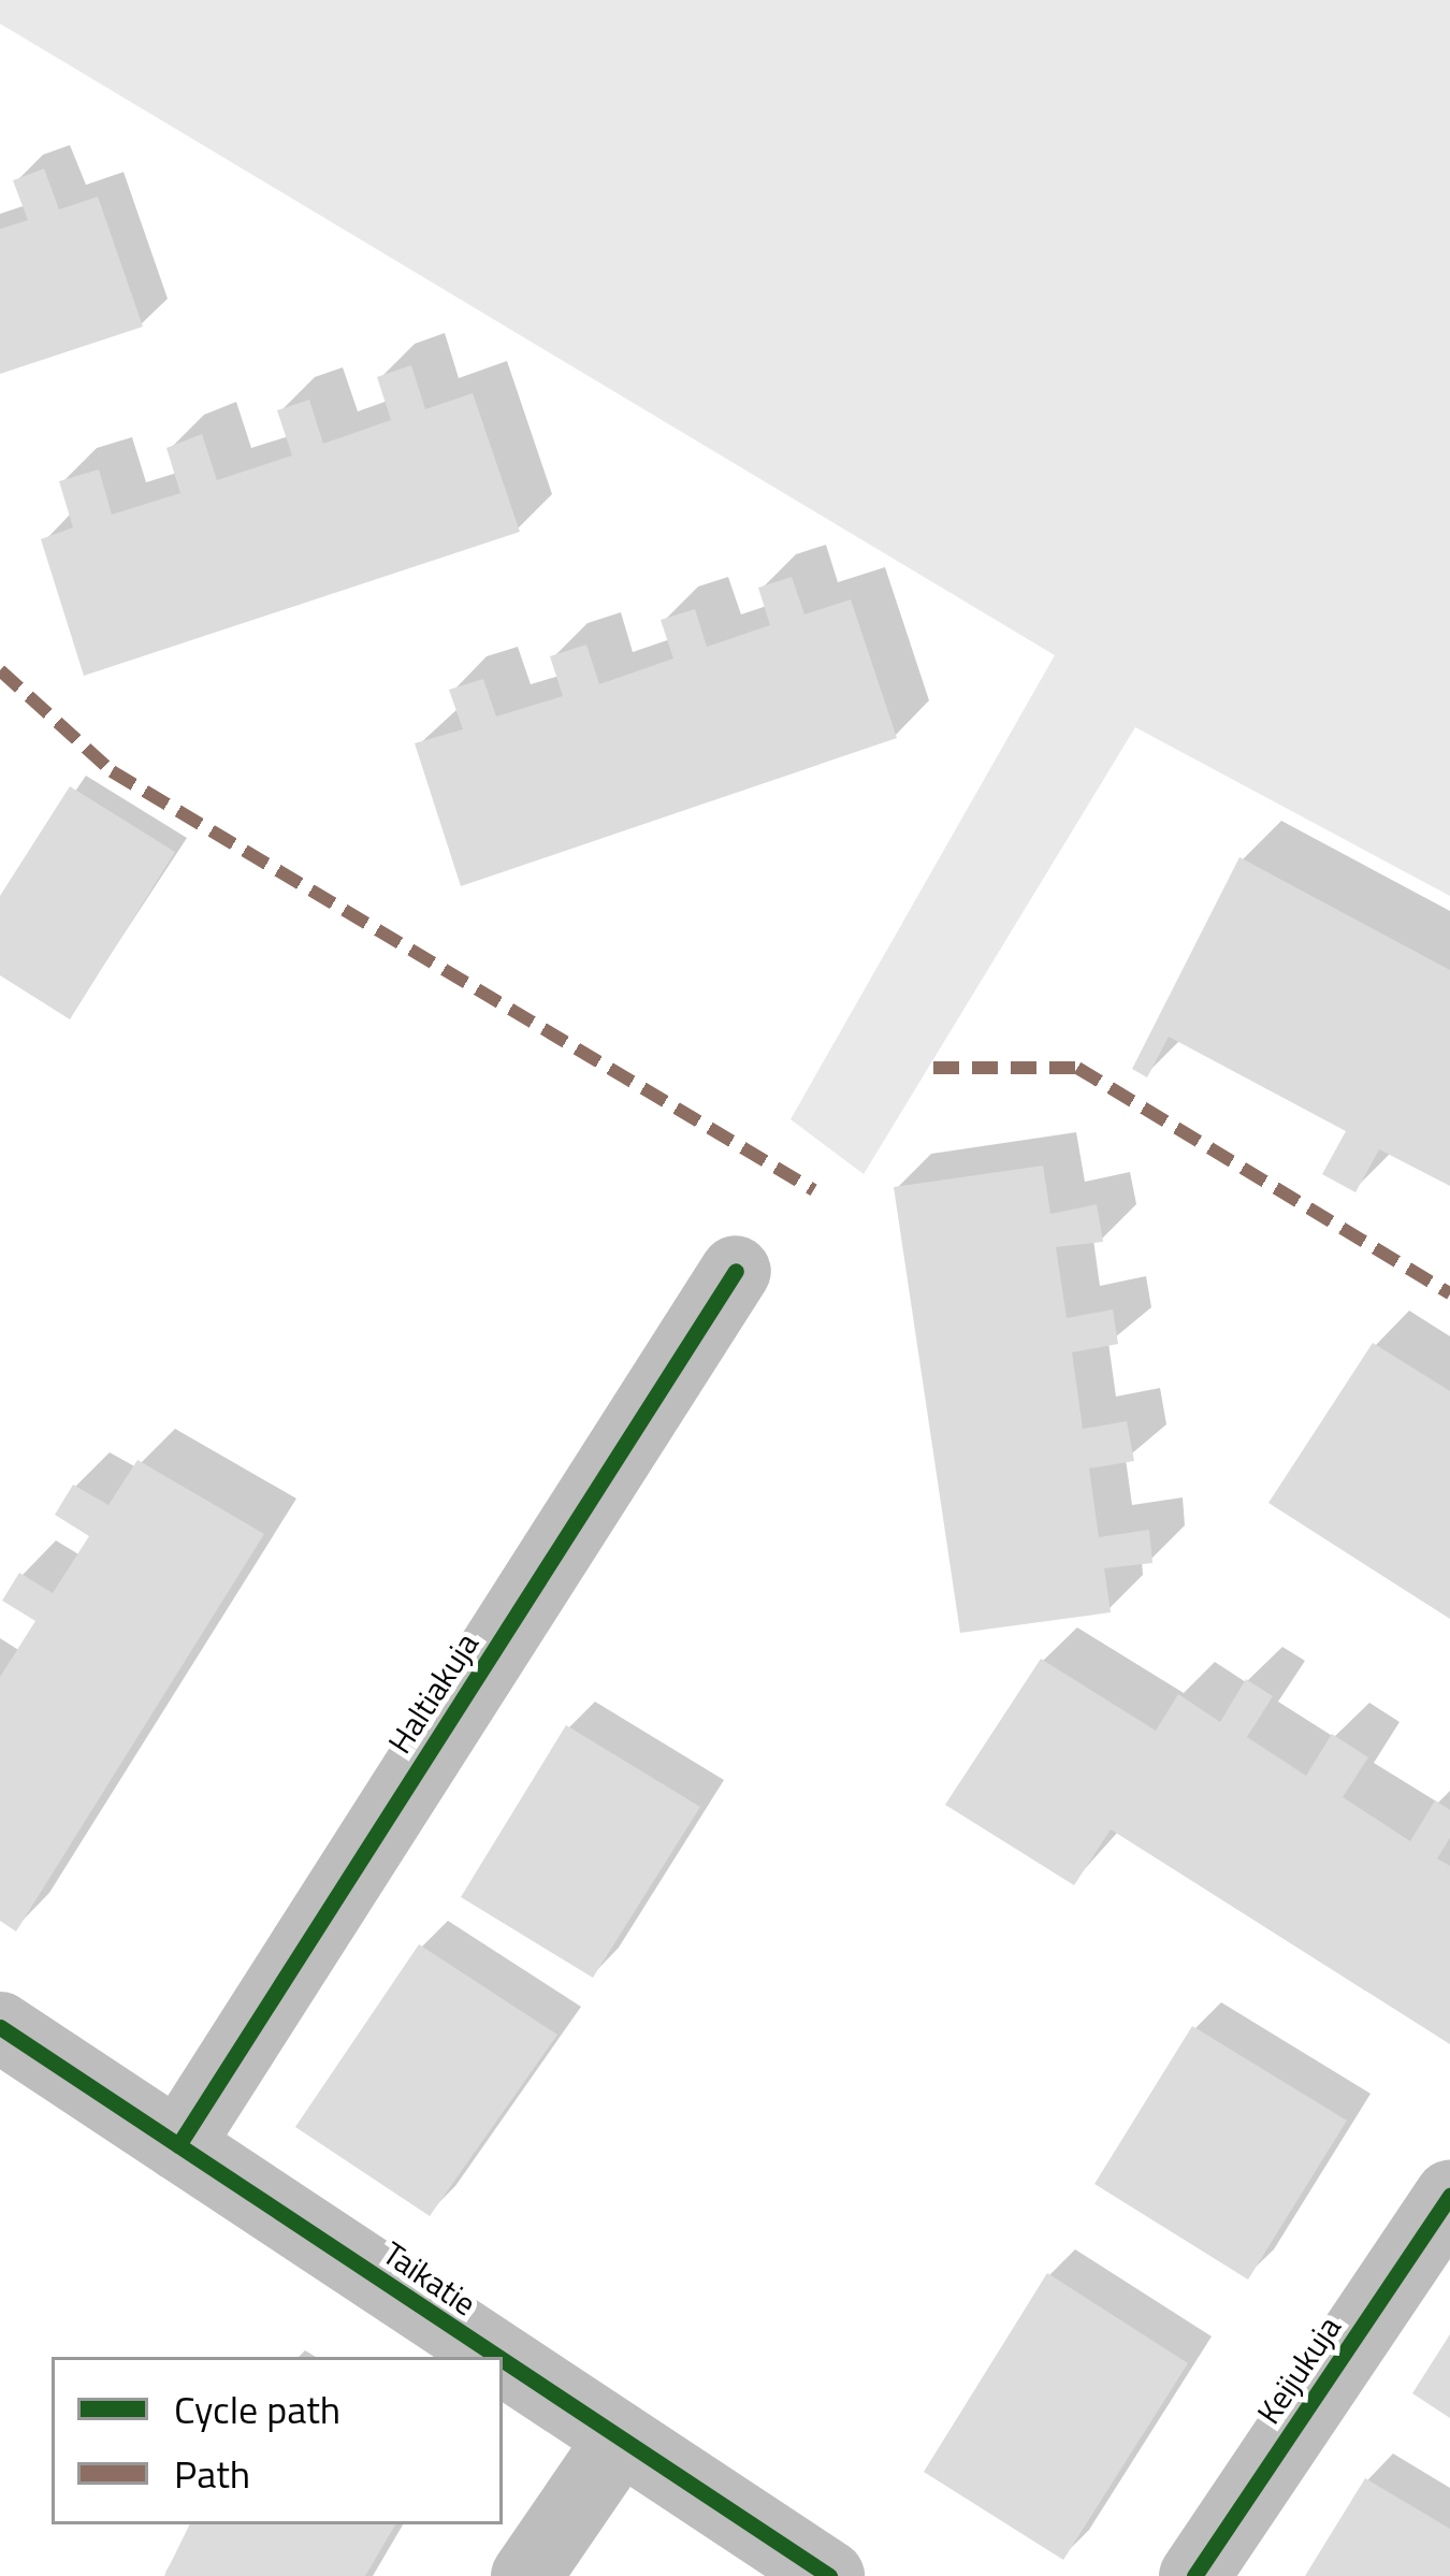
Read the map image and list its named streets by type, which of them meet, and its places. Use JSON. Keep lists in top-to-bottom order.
{
  "streets": {
    "street": ["Haltiakuja", "Taikatie", "Keijukuja"]
  },
  "crossings": [
    ["Haltiakuja", "Taikatie"]
  ],
  "legend": ["Cycle path", "Path"]
}
